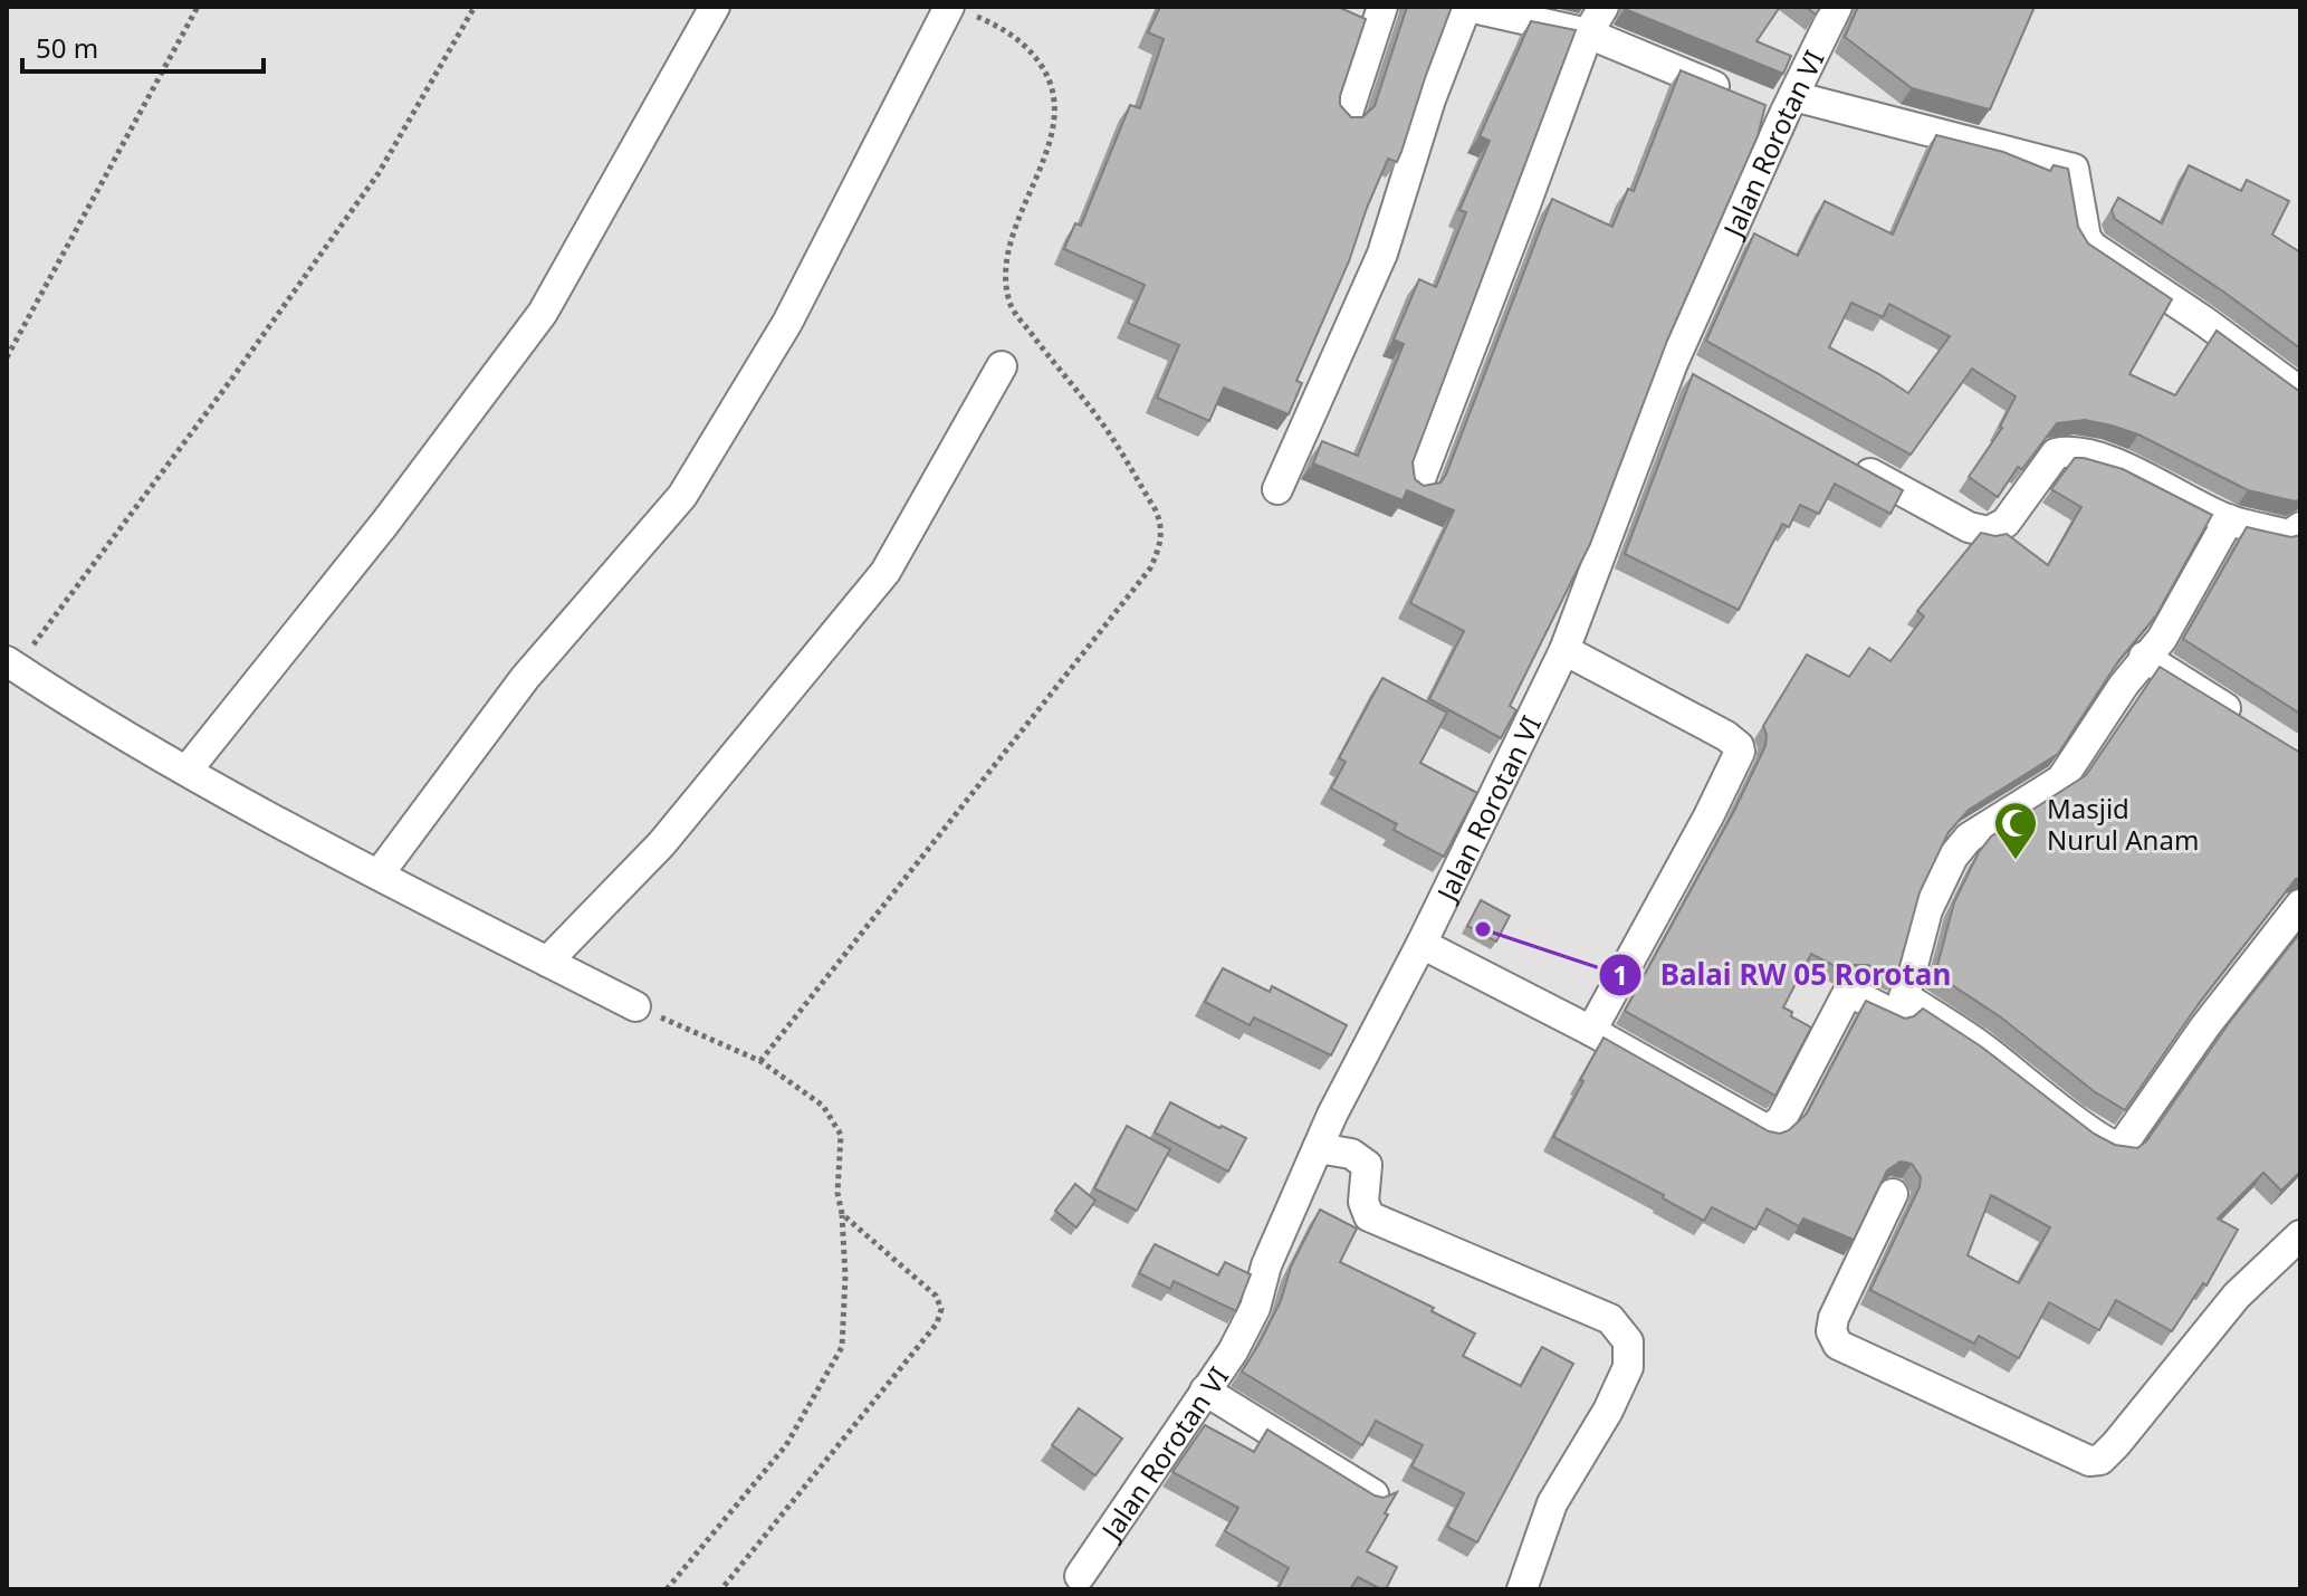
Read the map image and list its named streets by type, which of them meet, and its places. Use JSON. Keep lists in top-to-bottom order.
{
  "streets": {
    "street": ["Jalan Rorotan VI"]
  },
  "places": {
    "mosque": ["Masjid Nurul Anam"],
    "other": ["Balai RW 05 Rorotan"]
  },
  "scale_bar": "50 m"
}
